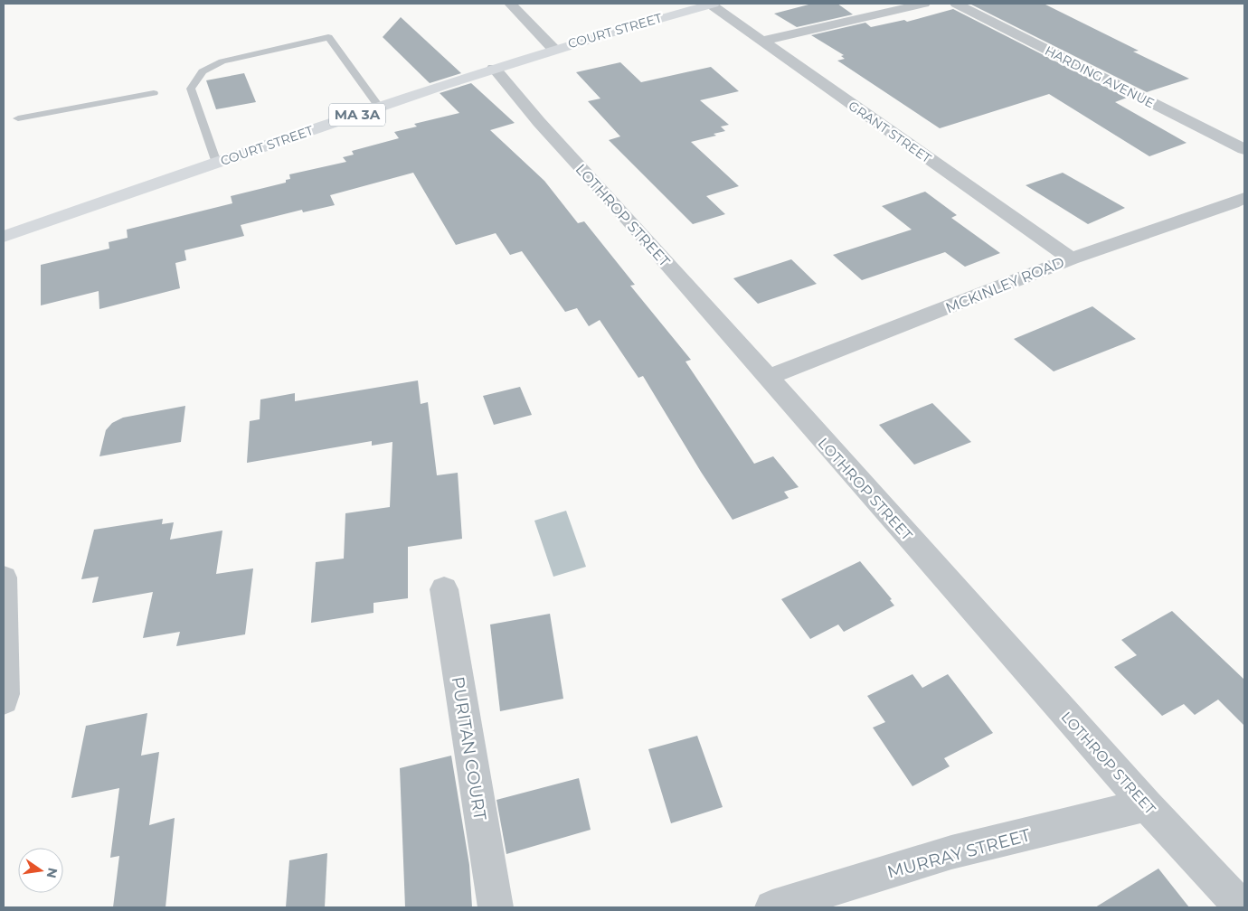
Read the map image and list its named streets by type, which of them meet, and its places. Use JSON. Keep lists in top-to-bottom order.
{
  "streets": {
    "main road": ["COURT STREET", "MA 3A"],
    "street": [
      "HARDING AVENUE",
      "GRANT STREET",
      "LOTHROP STREET",
      "MCKINLEY ROAD",
      "PURITAN COURT",
      "MURRAY STREET"
    ]
  },
  "crossings": [
    ["COURT STREET", "GRANT STREET"],
    ["COURT STREET", "LOTHROP STREET"],
    ["GRANT STREET", "MCKINLEY ROAD"],
    ["LOTHROP STREET", "MCKINLEY ROAD"],
    ["LOTHROP STREET", "MURRAY STREET"]
  ],
  "north": "right"
}
